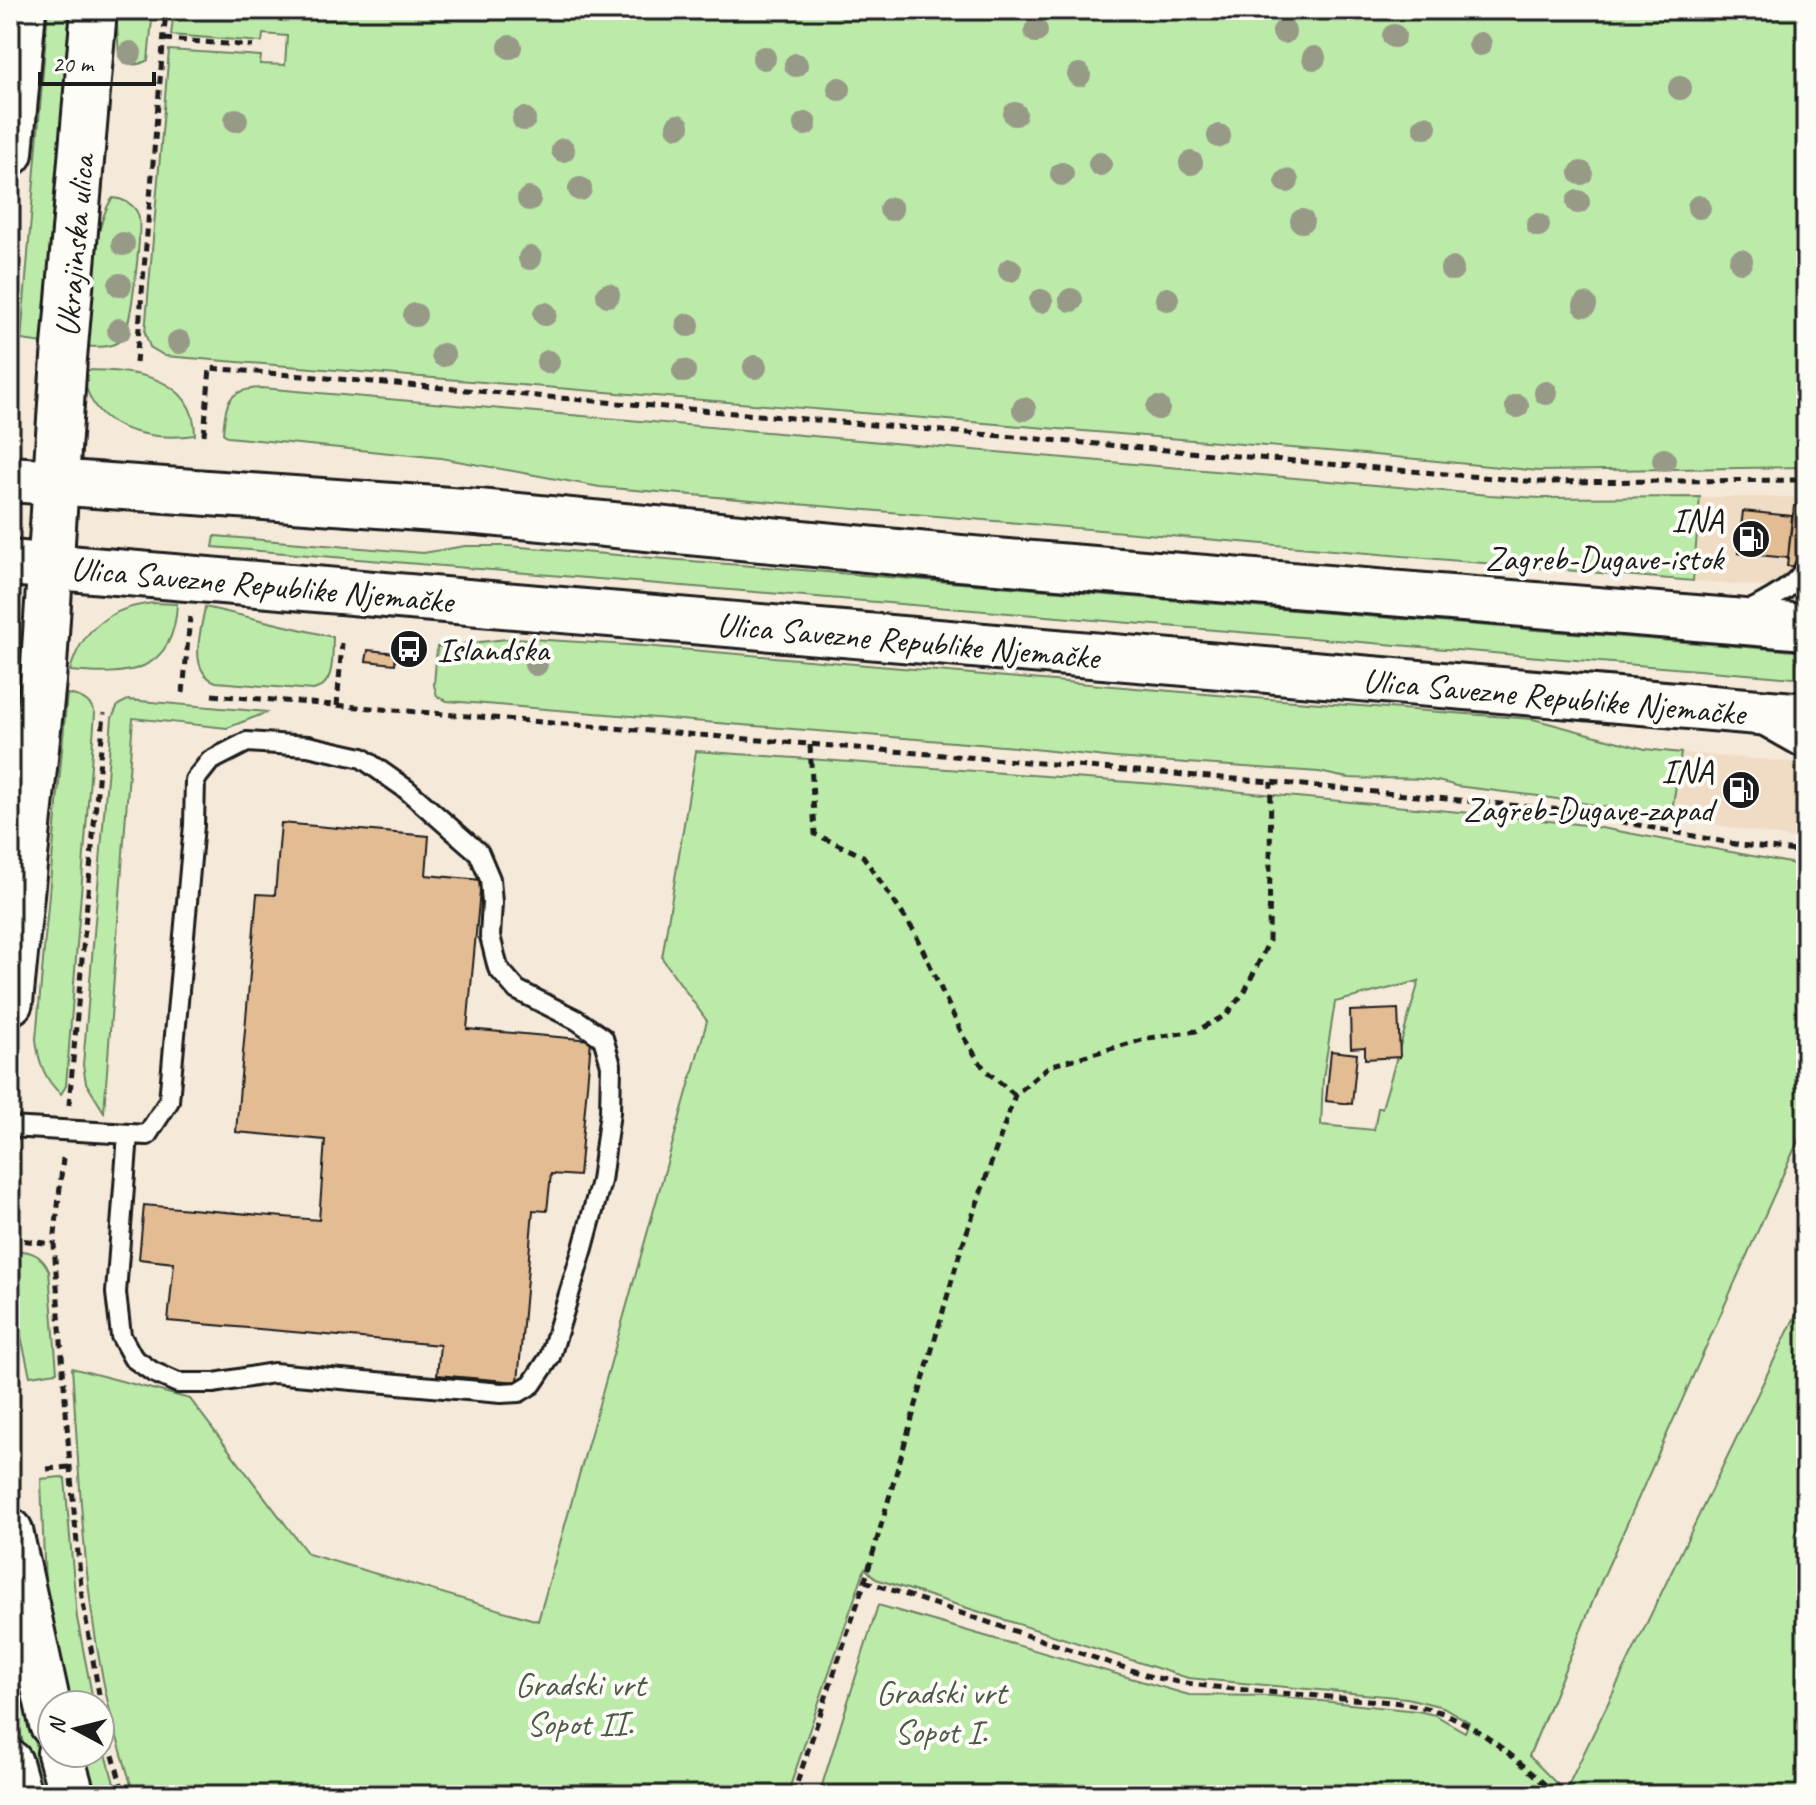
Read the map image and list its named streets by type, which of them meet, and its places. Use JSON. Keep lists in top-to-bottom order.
{
  "streets": {
    "main road": ["Ukrajinska ulica", "Ulica Savezne Republike Njemačke"]
  },
  "crossings": [
    ["Ukrajinska ulica", "Ulica Savezne Republike Njemačke"]
  ],
  "parks": ["Gradski vrt Sopot II.", "Gradski vrt Sopot I."],
  "places": {
    "fuel station": ["INA Zagreb-Dugave-istok", "INA Zagreb-Dugave-zapad"],
    "bus stop": ["Islandska"]
  },
  "scale_bar": "20 m",
  "north": "left"
}
